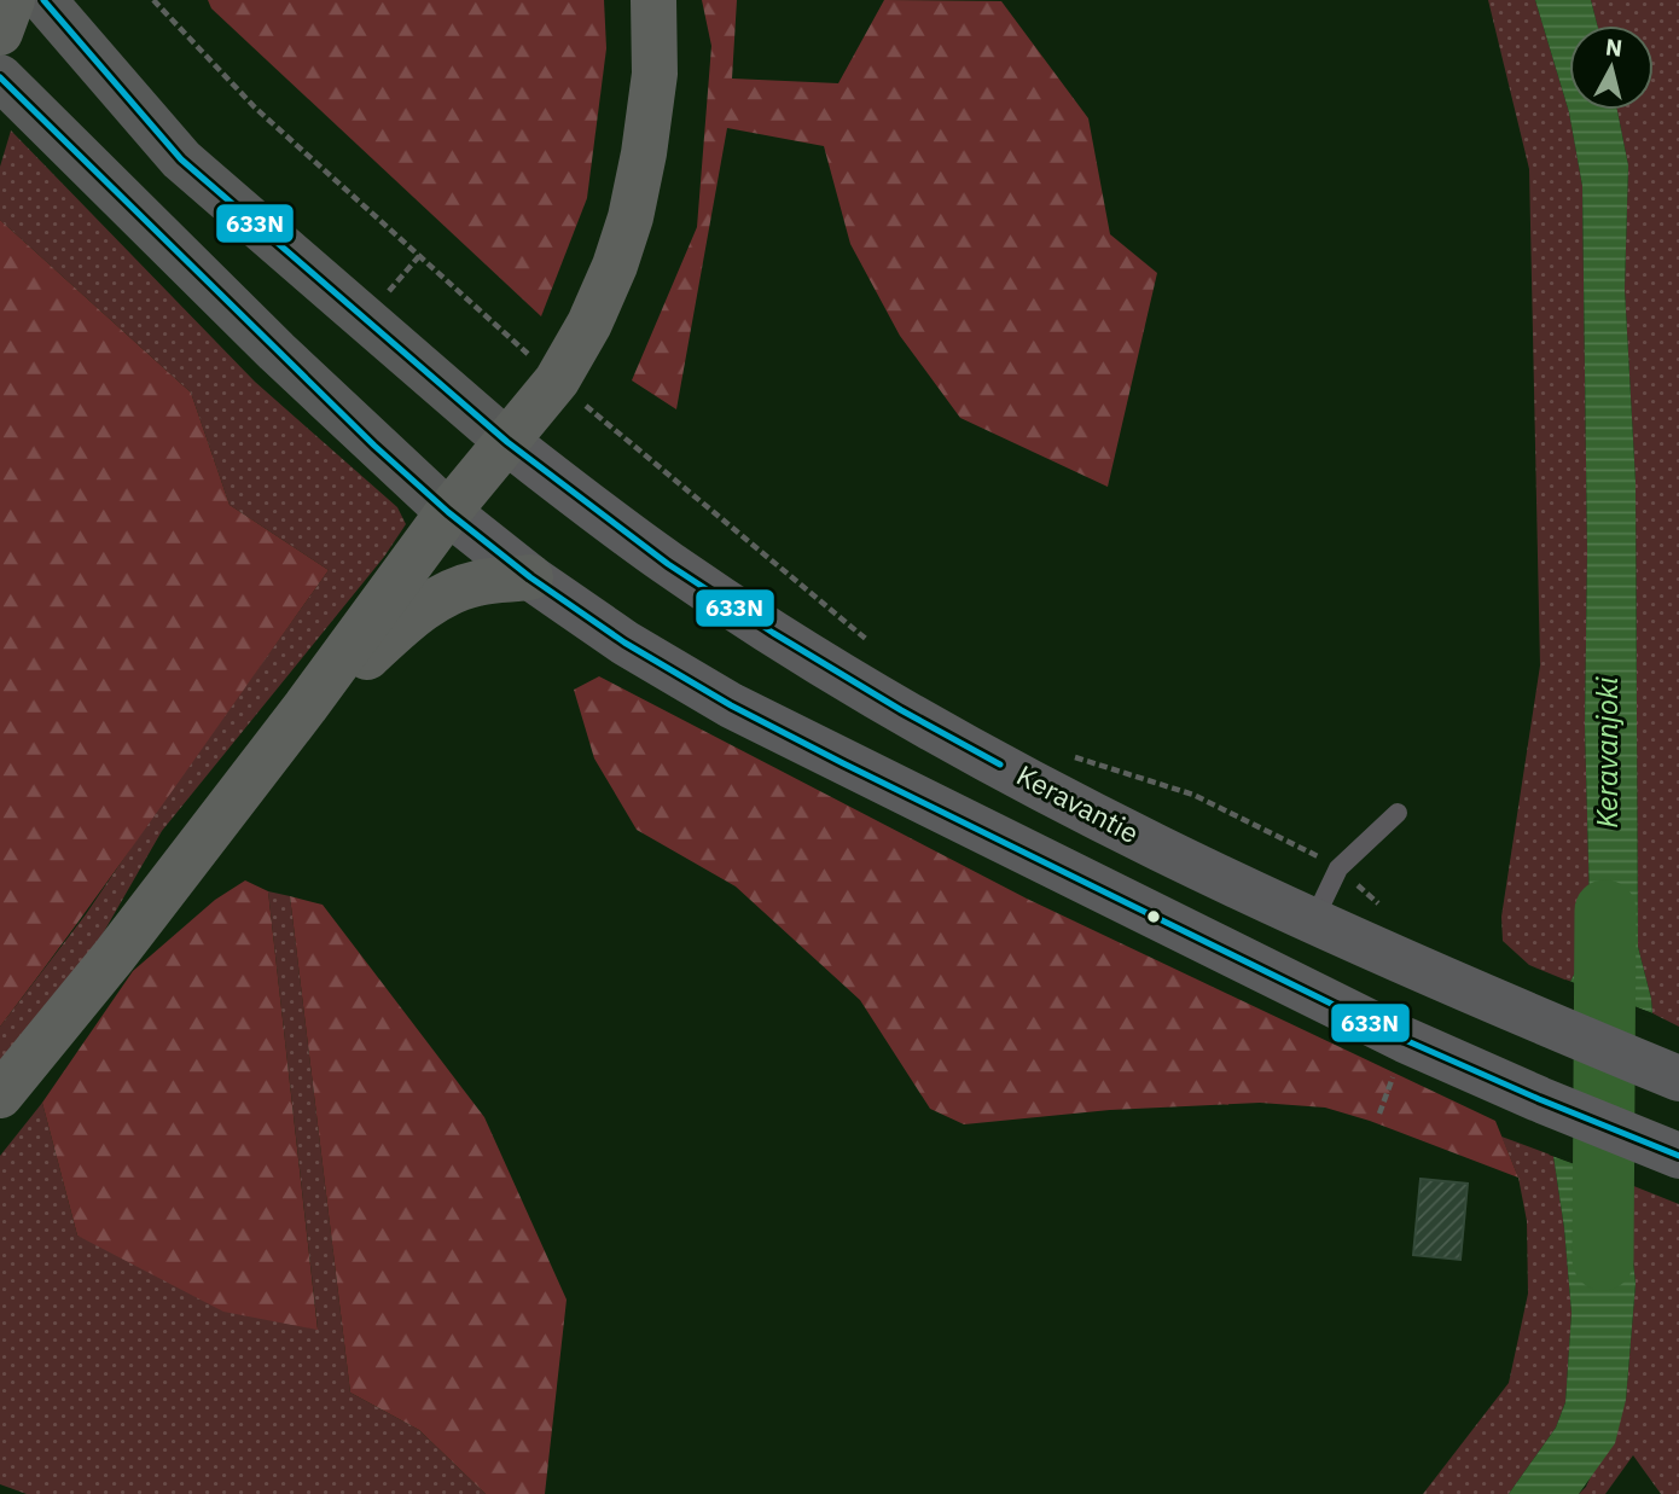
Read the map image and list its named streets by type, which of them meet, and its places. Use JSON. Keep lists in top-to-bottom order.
{
  "streets": {
    "main road": ["Keravantie"]
  },
  "water": ["Keravanjoki"],
  "lines": ["transit line 633N"],
  "north": "top"
}
